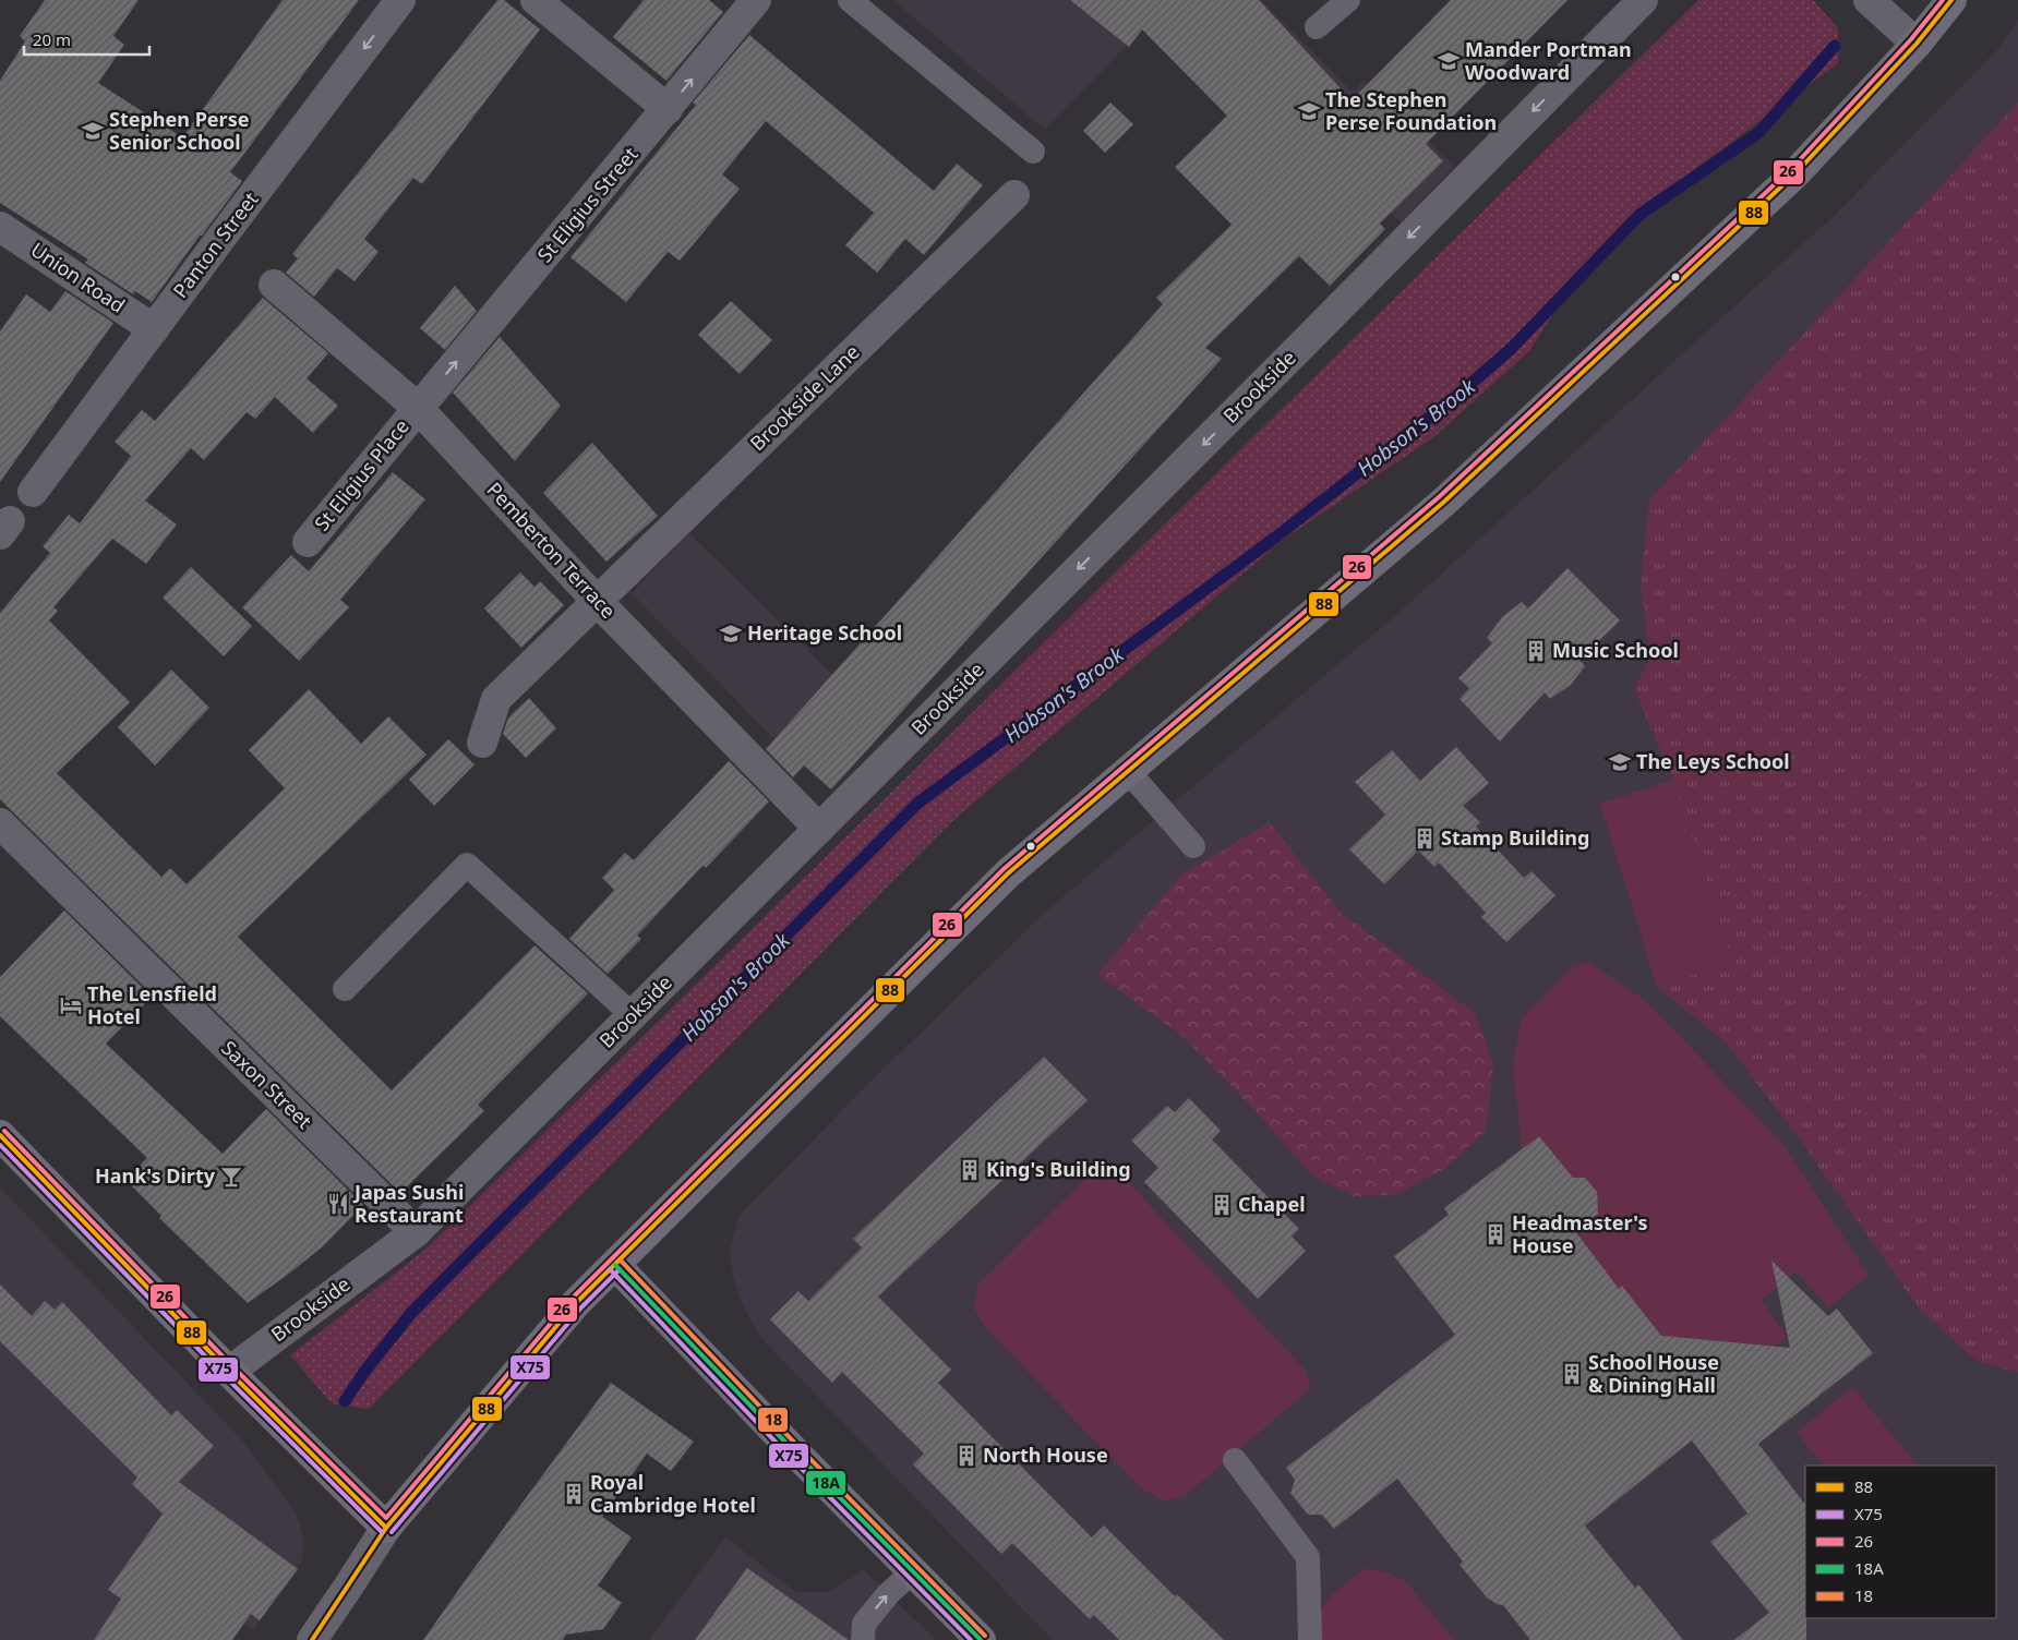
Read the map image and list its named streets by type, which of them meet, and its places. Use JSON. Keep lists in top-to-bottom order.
{
  "streets": {
    "street": [
      "St Eligius Street",
      "Panton Street",
      "Union Road",
      "Brookside",
      "Brookside Lane",
      "St Eligius Place",
      "Pemberton Terrace",
      "Saxon Street"
    ]
  },
  "crossings": [
    ["St Eligius Street", "St Eligius Place"],
    ["St Eligius Street", "Pemberton Terrace"],
    ["Panton Street", "Union Road"],
    ["Brookside", "Pemberton Terrace"],
    ["Brookside", "Saxon Street"],
    ["Brookside Lane", "Pemberton Terrace"],
    ["St Eligius Place", "Pemberton Terrace"]
  ],
  "one_way": ["St Eligius Street", "Panton Street", "Brookside"],
  "water": ["Hobson's Brook"],
  "places": {
    "school or university": [
      "Mander Portman Woodward",
      "The Stephen Perse Foundation",
      "Stephen Perse Senior School",
      "Heritage School",
      "The Leys School"
    ],
    "building": [
      "Music School",
      "Stamp Building",
      "King's Building",
      "Chapel",
      "Headmaster's House",
      "School House & Dining Hall",
      "North House",
      "Royal Cambridge Hotel"
    ],
    "hotel": ["The Lensfield Hotel"],
    "bar": ["Hank's Dirty"],
    "restaurant": ["Japas Sushi Restaurant"]
  },
  "lines": [
    "transit line 88",
    "transit line 26",
    "transit line X75",
    "transit line 18",
    "transit line 18A"
  ],
  "legend": [
    "88",
    "X75",
    "26",
    "18A",
    "18"
  ],
  "scale_bar": "20 m"
}
